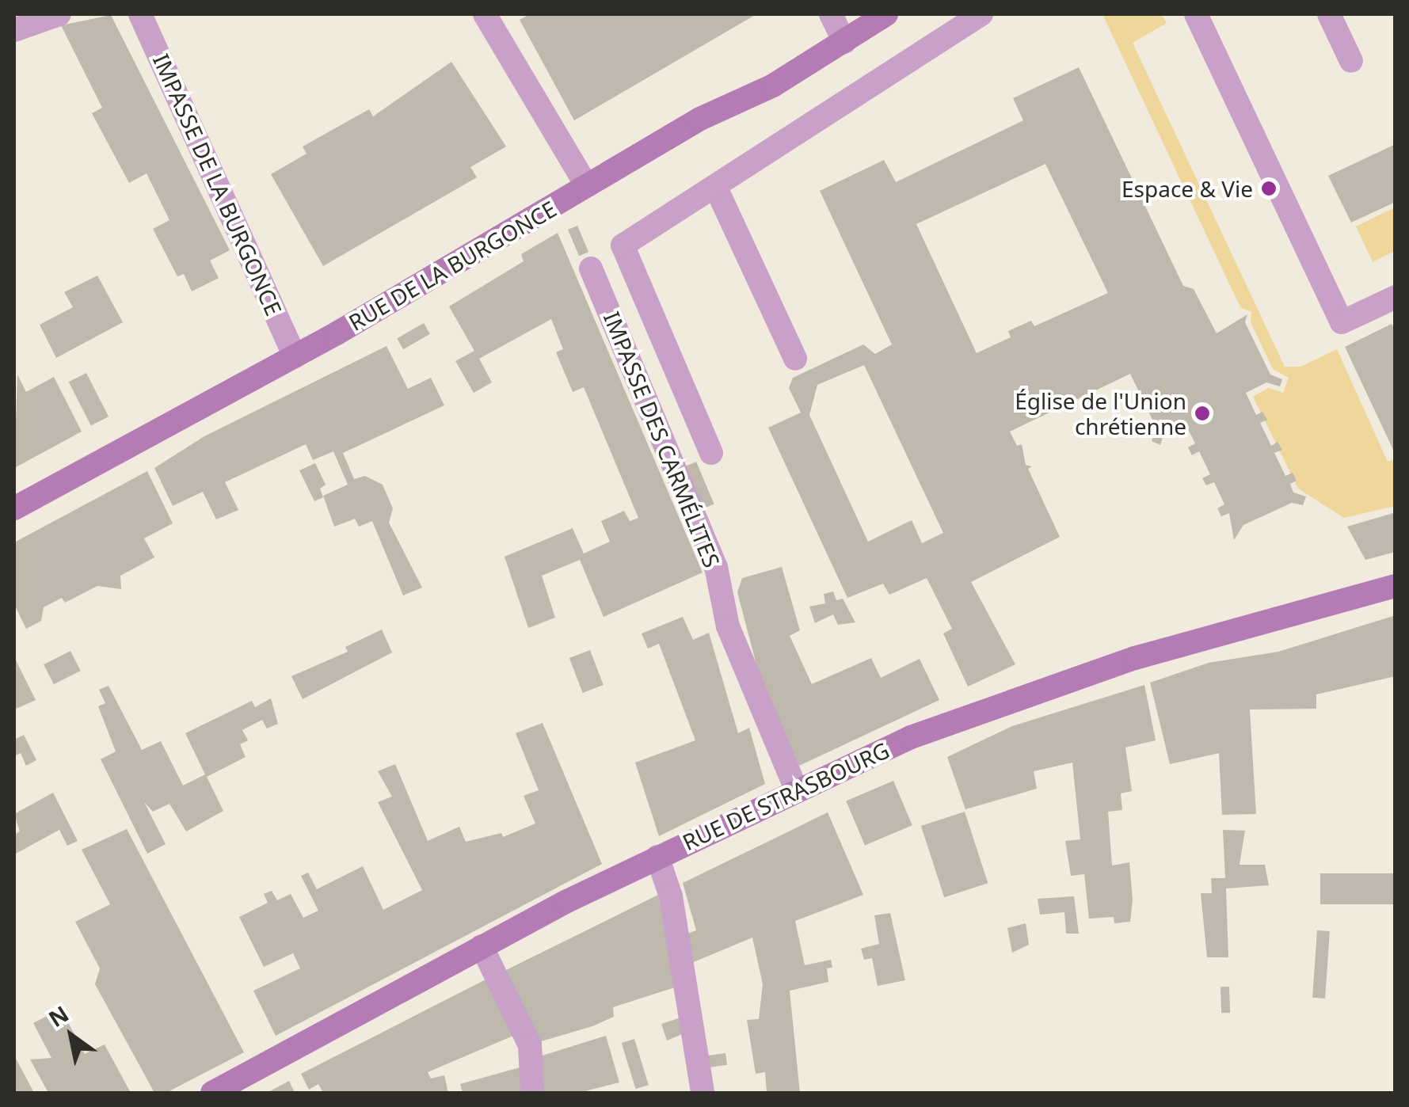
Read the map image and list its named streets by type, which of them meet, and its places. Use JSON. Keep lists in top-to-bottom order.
{
  "streets": {
    "street": [
      "IMPASSE DE LA BURGONCE",
      "RUE DE LA BURGONCE",
      "IMPASSE DES CARMÉLITES",
      "RUE DE STRASBOURG"
    ]
  },
  "crossings": [
    ["IMPASSE DE LA BURGONCE", "RUE DE LA BURGONCE"],
    ["IMPASSE DES CARMÉLITES", "RUE DE STRASBOURG"]
  ],
  "places": ["Espace & Vie", "Église de l'Union chrétienne"],
  "north": "top left"
}
